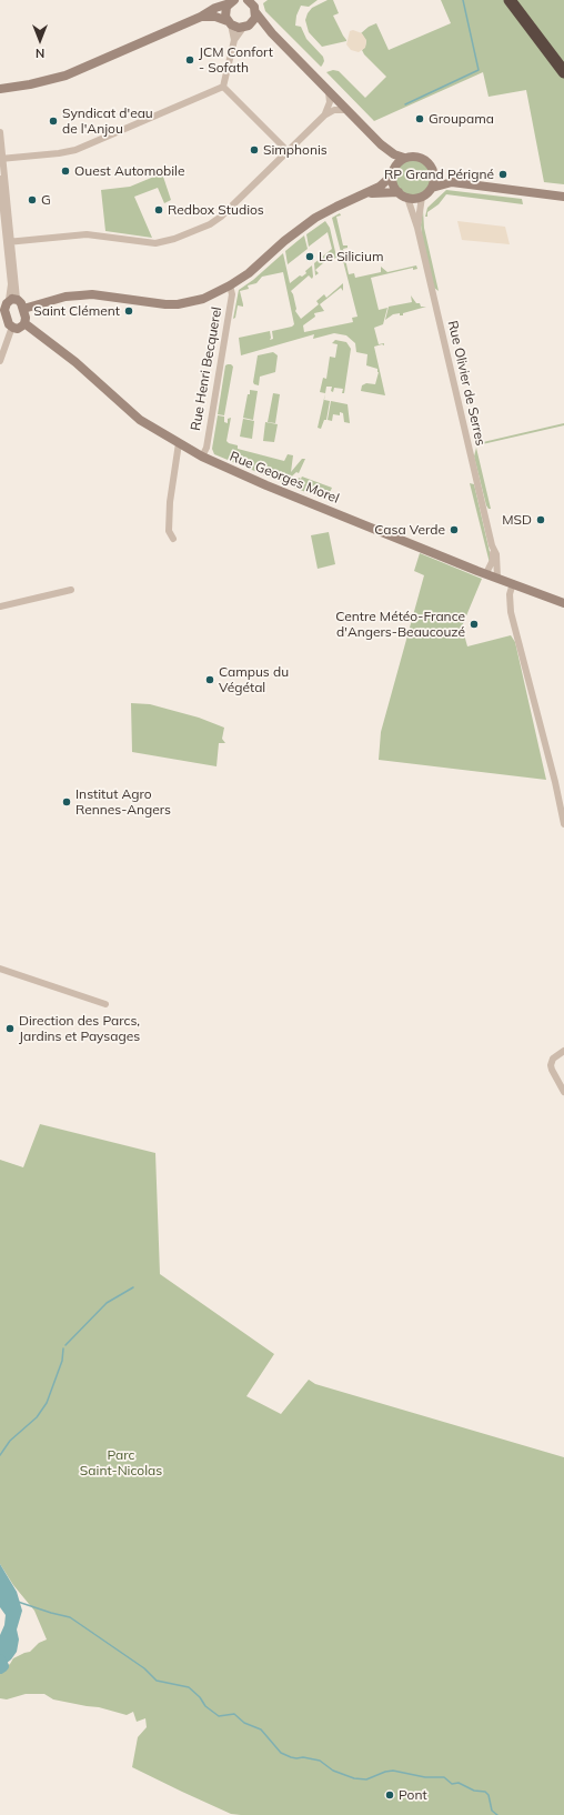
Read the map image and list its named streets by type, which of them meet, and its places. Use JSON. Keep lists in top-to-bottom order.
{
  "streets": {
    "street": ["Rue Henri Becquerel", "Rue Olivier de Serres", "Rue Georges Morel"]
  },
  "crossings": [
    ["Rue Henri Becquerel", "Rue Georges Morel"],
    ["Rue Olivier de Serres", "Rue Georges Morel"]
  ],
  "parks": ["Parc Saint-Nicolas"],
  "places": [
    "JCM Confort - Sofath",
    "Groupama",
    "Syndicat d'eau de l'Anjou",
    "Simphonis",
    "Ouest Automobile",
    "RP Grand Périgné",
    "G",
    "Redbox Studios",
    "Le Silicium",
    "Saint Clément",
    "MSD",
    "Casa Verde",
    "Centre Météo-France d'Angers-Beaucouzé",
    "Campus du Végétal",
    "Institut Agro Rennes-Angers",
    "Direction des Parcs, Jardins et Paysages",
    "Pont"
  ],
  "north": "bottom"
}
